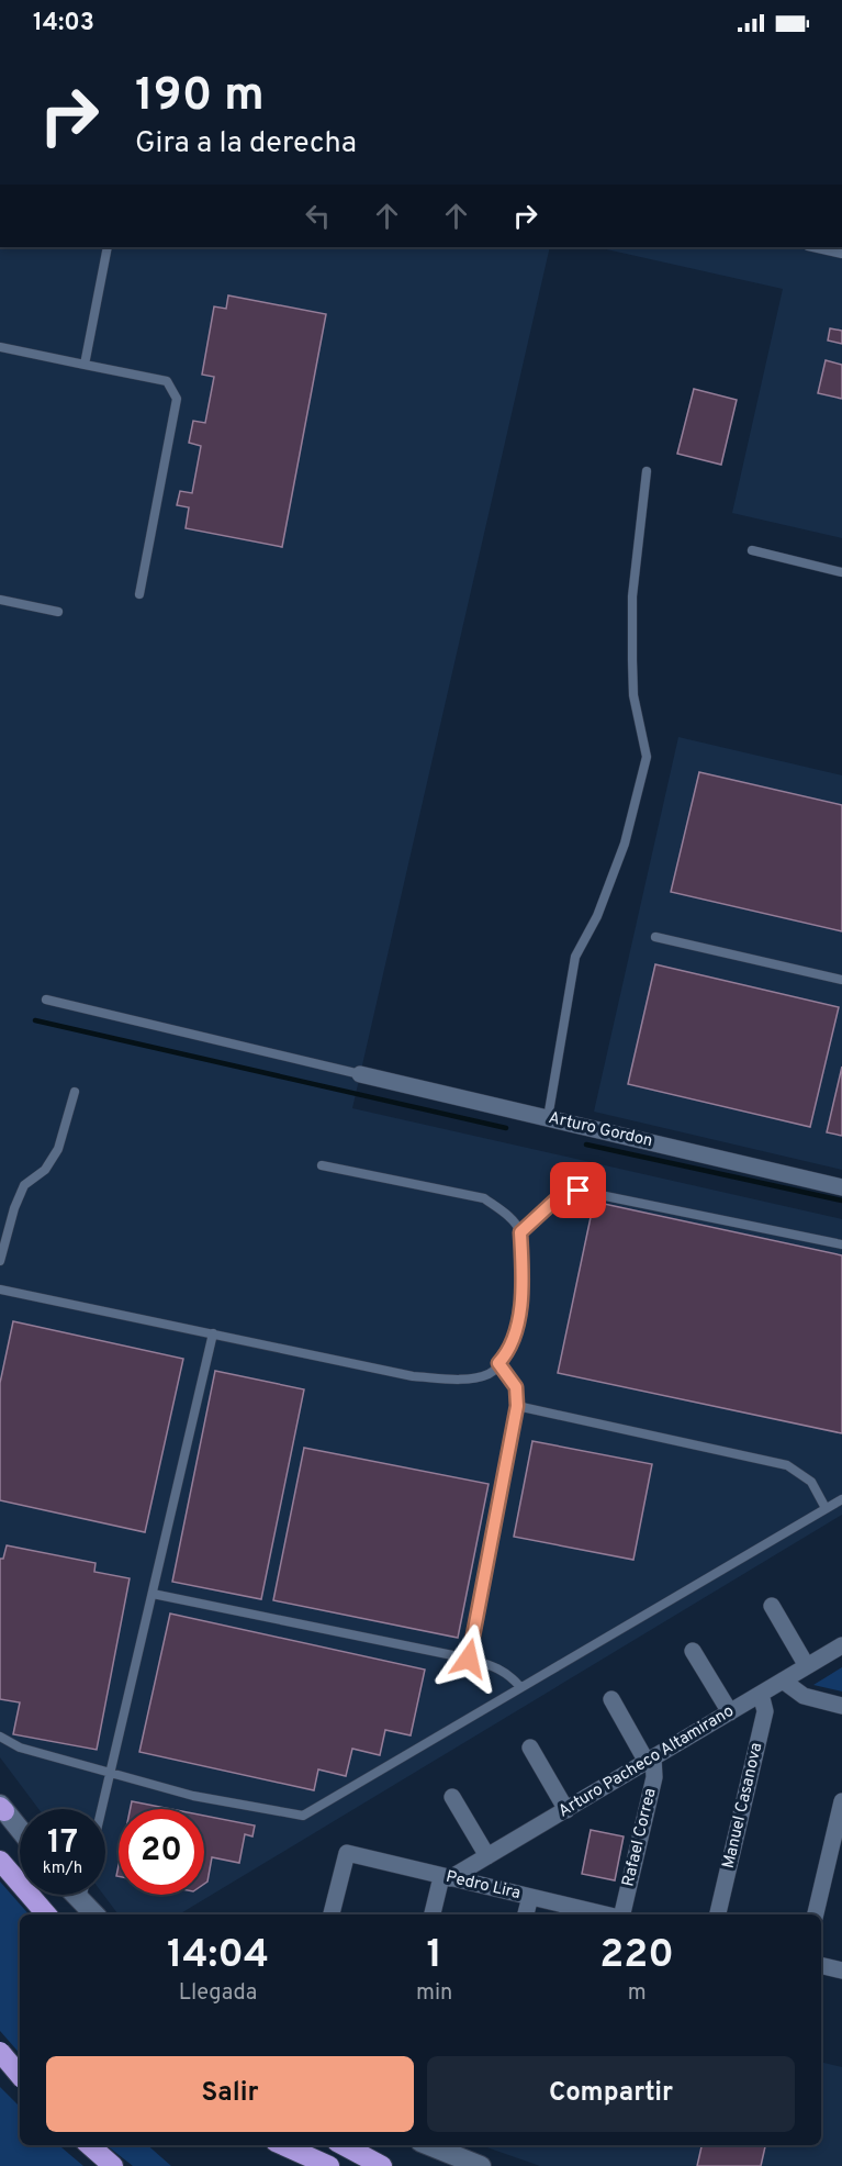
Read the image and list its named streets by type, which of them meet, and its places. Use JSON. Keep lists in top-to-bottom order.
{
  "streets": {
    "street": [
      "Arturo Gordon",
      "Arturo Pacheco Altamirano",
      "Manuel Casanova",
      "Rafael Correa",
      "Pedro Lira"
    ]
  },
  "crossings": [
    ["Arturo Pacheco Altamirano", "Manuel Casanova"],
    ["Arturo Pacheco Altamirano", "Rafael Correa"],
    ["Arturo Pacheco Altamirano", "Pedro Lira"]
  ],
  "page": {
    "status": "14:03",
    "turn": ["190 m", "Gira a la derecha"],
    "speed": "17 km/h",
    "limit": "20",
    "eta": [
      "14:04",
      "Llegada",
      "1",
      "min",
      "220",
      "m"
    ],
    "buttons": ["Salir", "Compartir"]
  }
}
